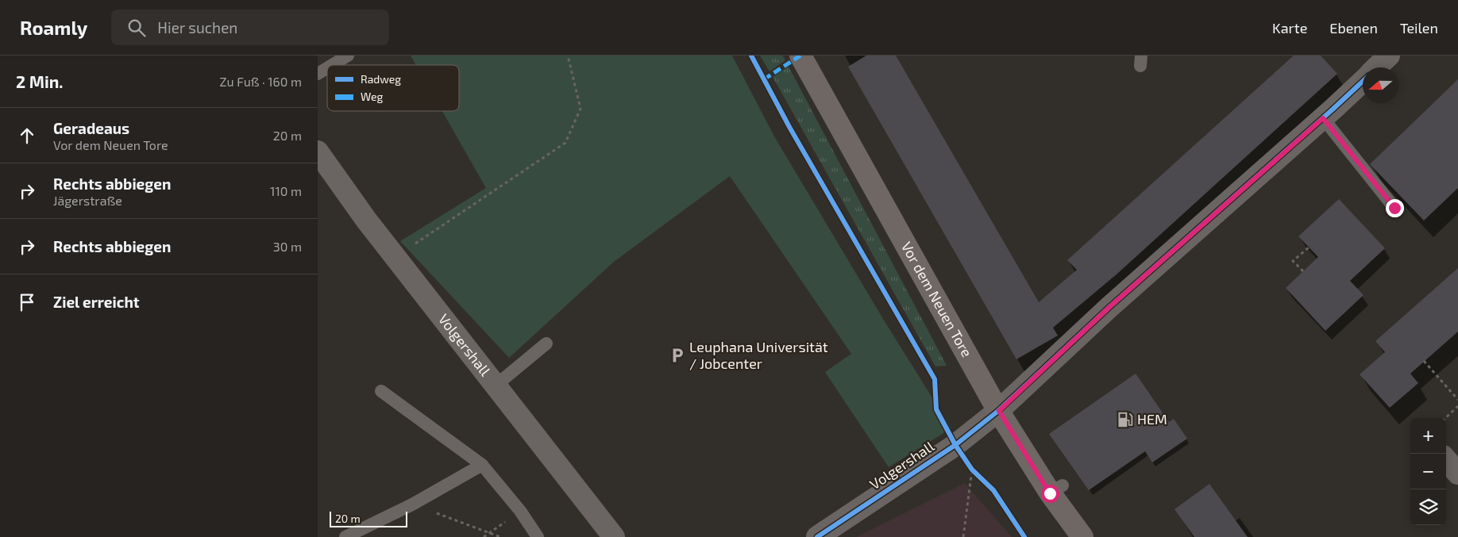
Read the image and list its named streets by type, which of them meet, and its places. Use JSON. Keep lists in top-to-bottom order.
{
  "streets": {
    "main road": ["Vor dem Neuen Tore"],
    "street": ["Volgershall"]
  },
  "crossings": [
    ["Vor dem Neuen Tore", "Volgershall"]
  ],
  "places": {
    "parking": ["Leuphana Universität / Jobcenter"],
    "fuel station": ["HEM"]
  },
  "legend": ["Radweg", "Weg"],
  "scale_bar": "20 m",
  "north": "left",
  "page": {
    "header": "Roamly",
    "search": "Hier suchen",
    "nav": ["Karte", "Ebenen", "Teilen"],
    "heading": ["2 Min.", "Zu Fuß · 160 m"],
    "list": [
      ["Geradeaus", "Vor dem Neuen Tore", "20 m"],
      ["Rechts abbiegen", "Jägerstraße", "110 m"],
      ["Rechts abbiegen", "30 m"],
      "Ziel erreicht"
    ],
    "map_buttons": ["+", "−"],
    "scale": "20 m"
  }
}
